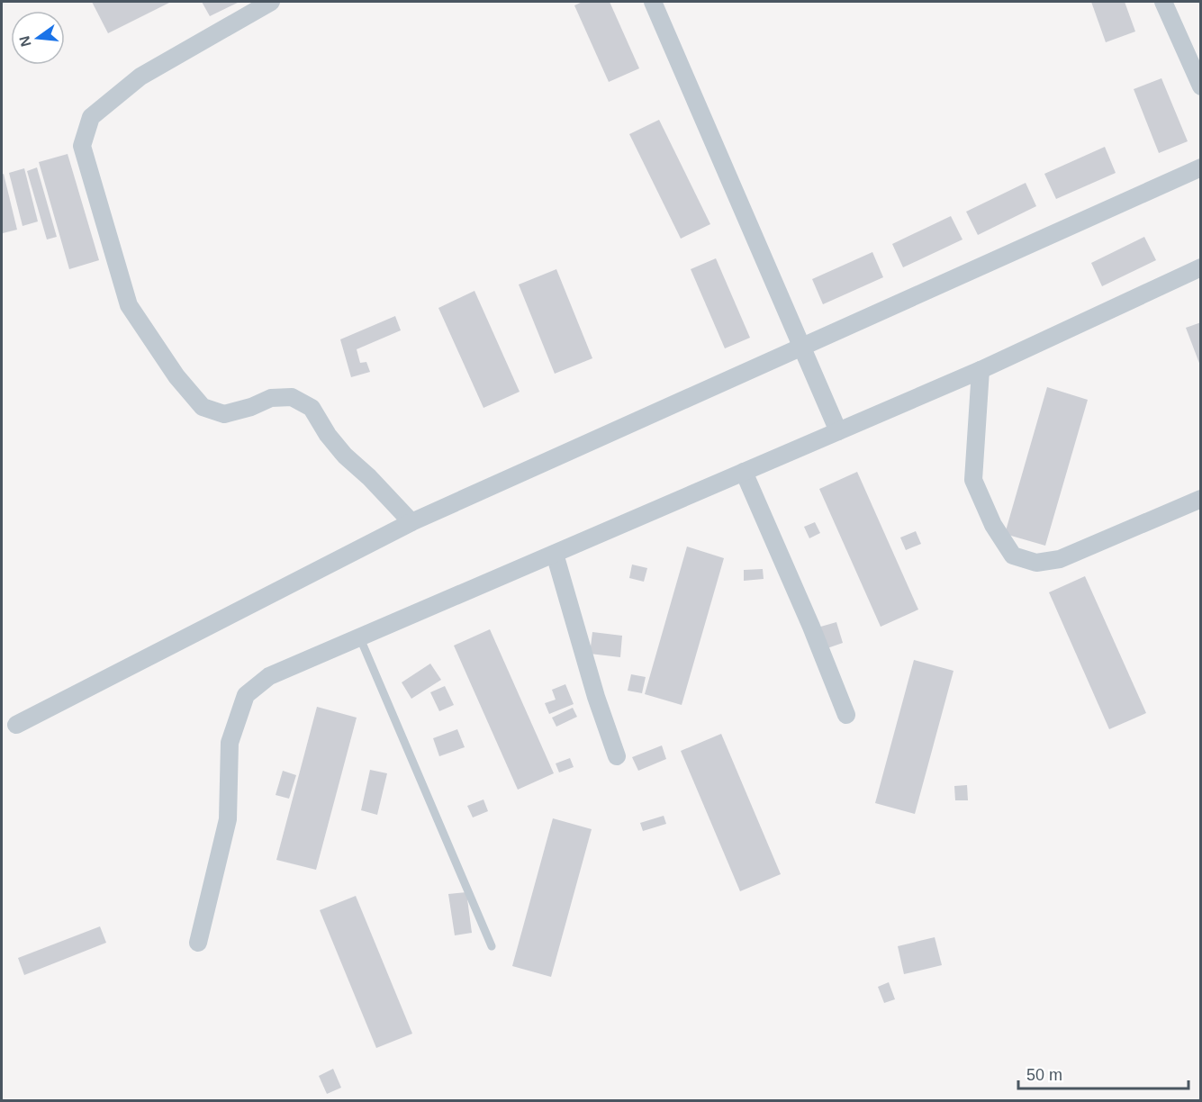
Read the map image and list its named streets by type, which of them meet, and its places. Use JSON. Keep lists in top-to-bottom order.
{
  "scale_bar": "50 m",
  "north": "left"
}
